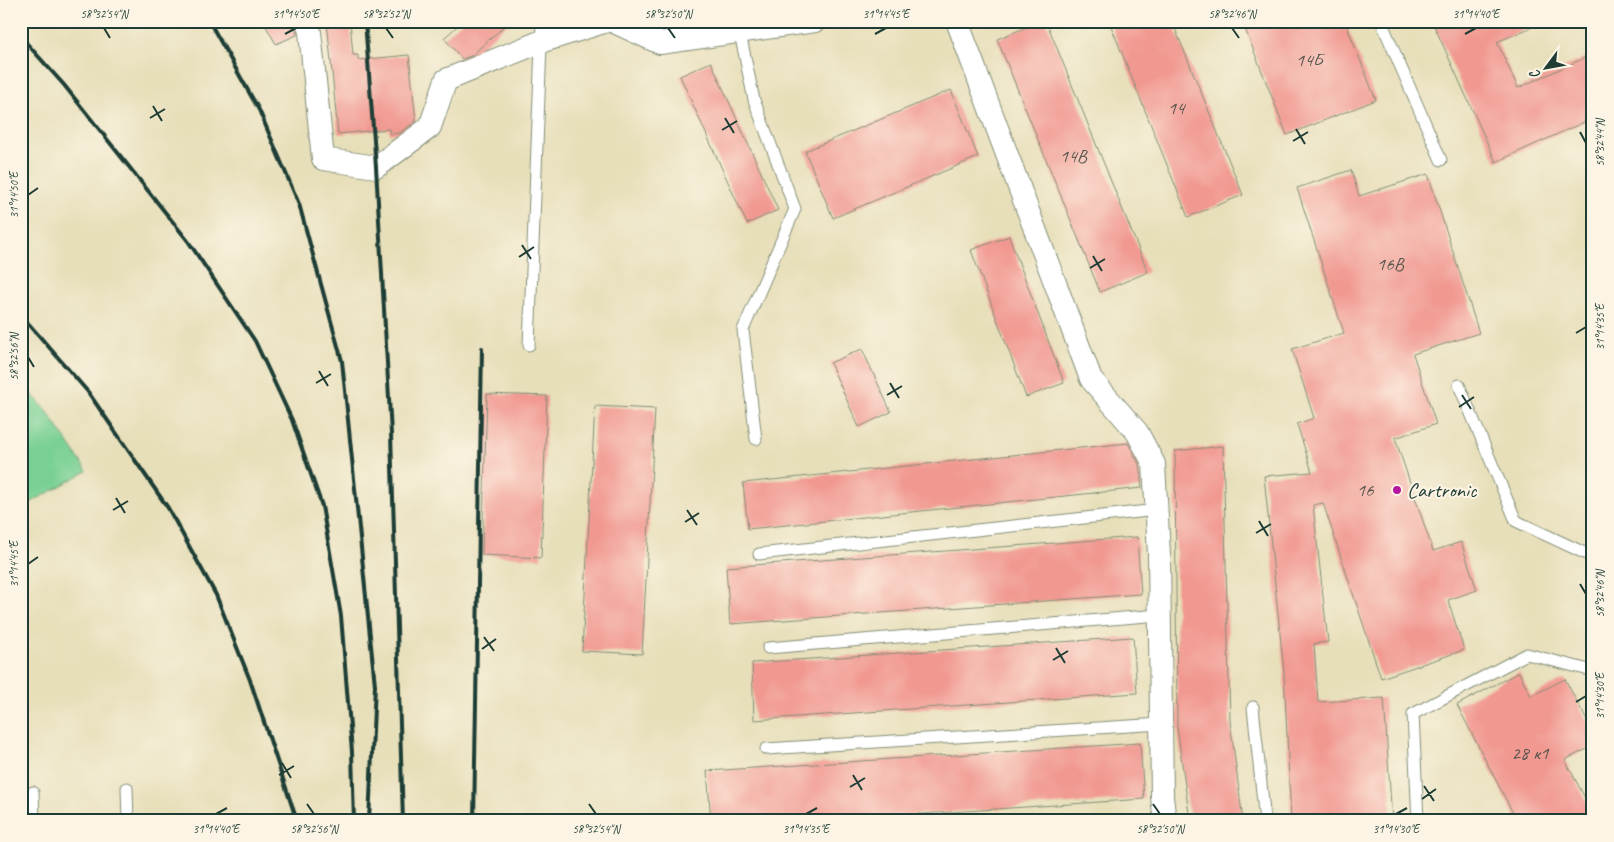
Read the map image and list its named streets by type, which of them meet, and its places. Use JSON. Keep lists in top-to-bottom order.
{
  "places": ["Cartronic"],
  "house_numbers": [
    "14Б",
    "14",
    "14В",
    "16В",
    "16",
    "28 к1"
  ],
  "north": "bottom left",
  "coordinates": [
    "58°32'54\"N",
    "31°14'50\"E",
    "58°32'52\"N",
    "58°32'50\"N",
    "31°14'45\"E",
    "58°32'46\"N",
    "31°14'40\"E",
    "58°32'44\"N",
    "31°14'35\"E",
    "58°32'56\"N",
    "31°14'30\"E"
  ]
}
